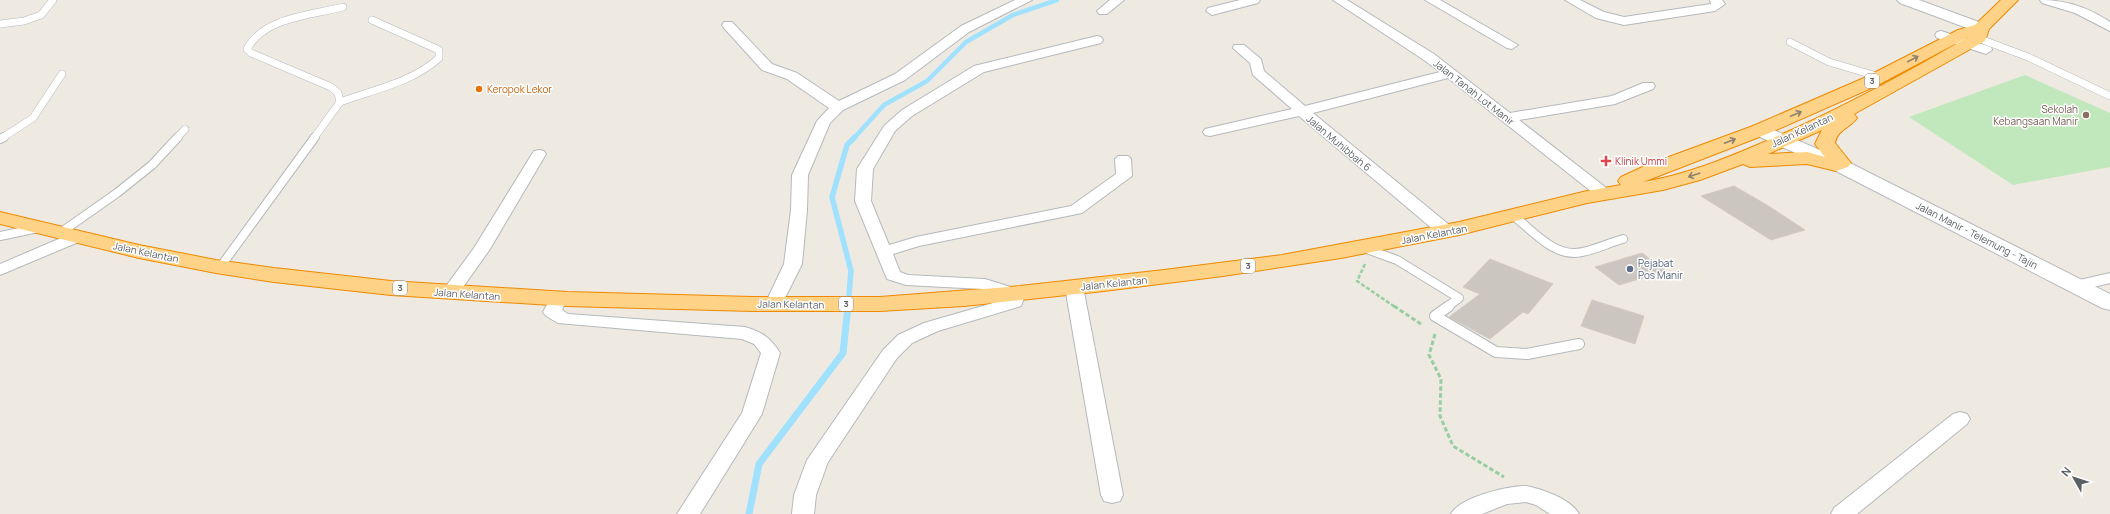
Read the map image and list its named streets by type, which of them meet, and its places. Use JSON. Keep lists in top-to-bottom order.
{
  "streets": {
    "highway": ["3", "Jalan Kelantan"],
    "main road": ["Jalan Manir - Telemung - Tajin"],
    "street": ["Jalan Tanah Lot Manir", "Jalan Muhibbah 6"]
  },
  "crossings": [
    ["Jalan Tanah Lot Manir", "Jalan Kelantan"],
    ["Jalan Kelantan", "Jalan Muhibbah 6"],
    ["Jalan Kelantan", "Jalan Manir - Telemung - Tajin"]
  ],
  "places": {
    "other": ["Keropok Lekor", "Sekolah Kebangsaan Manir", "Pejabat Pos Manir"],
    "health": ["Klinik Ummi"]
  },
  "north": "top left"
}
